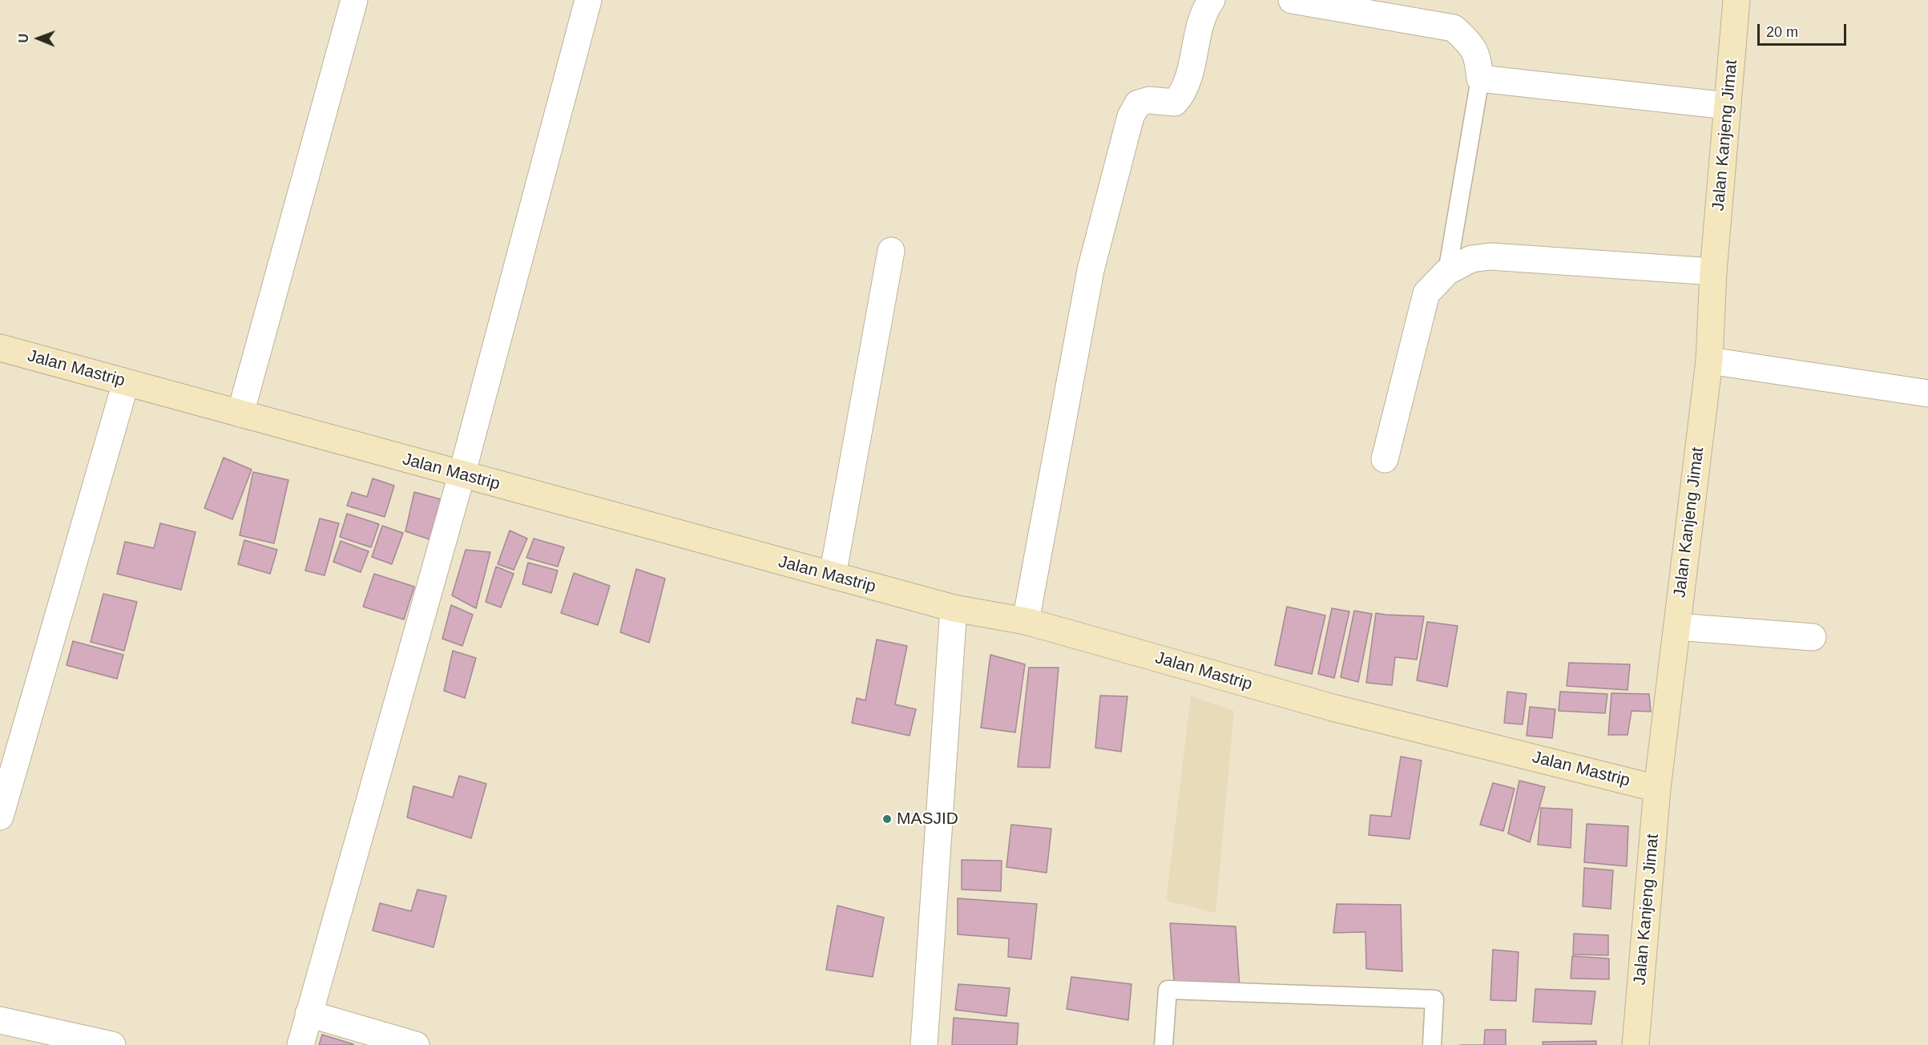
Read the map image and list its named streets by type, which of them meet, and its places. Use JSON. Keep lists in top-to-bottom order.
{
  "streets": {
    "main road": ["Jalan Kanjeng Jimat", "Jalan Mastrip"]
  },
  "crossings": [
    ["Jalan Kanjeng Jimat", "Jalan Mastrip"]
  ],
  "places": ["MASJID"],
  "scale_bar": "20 m",
  "north": "left"
}
